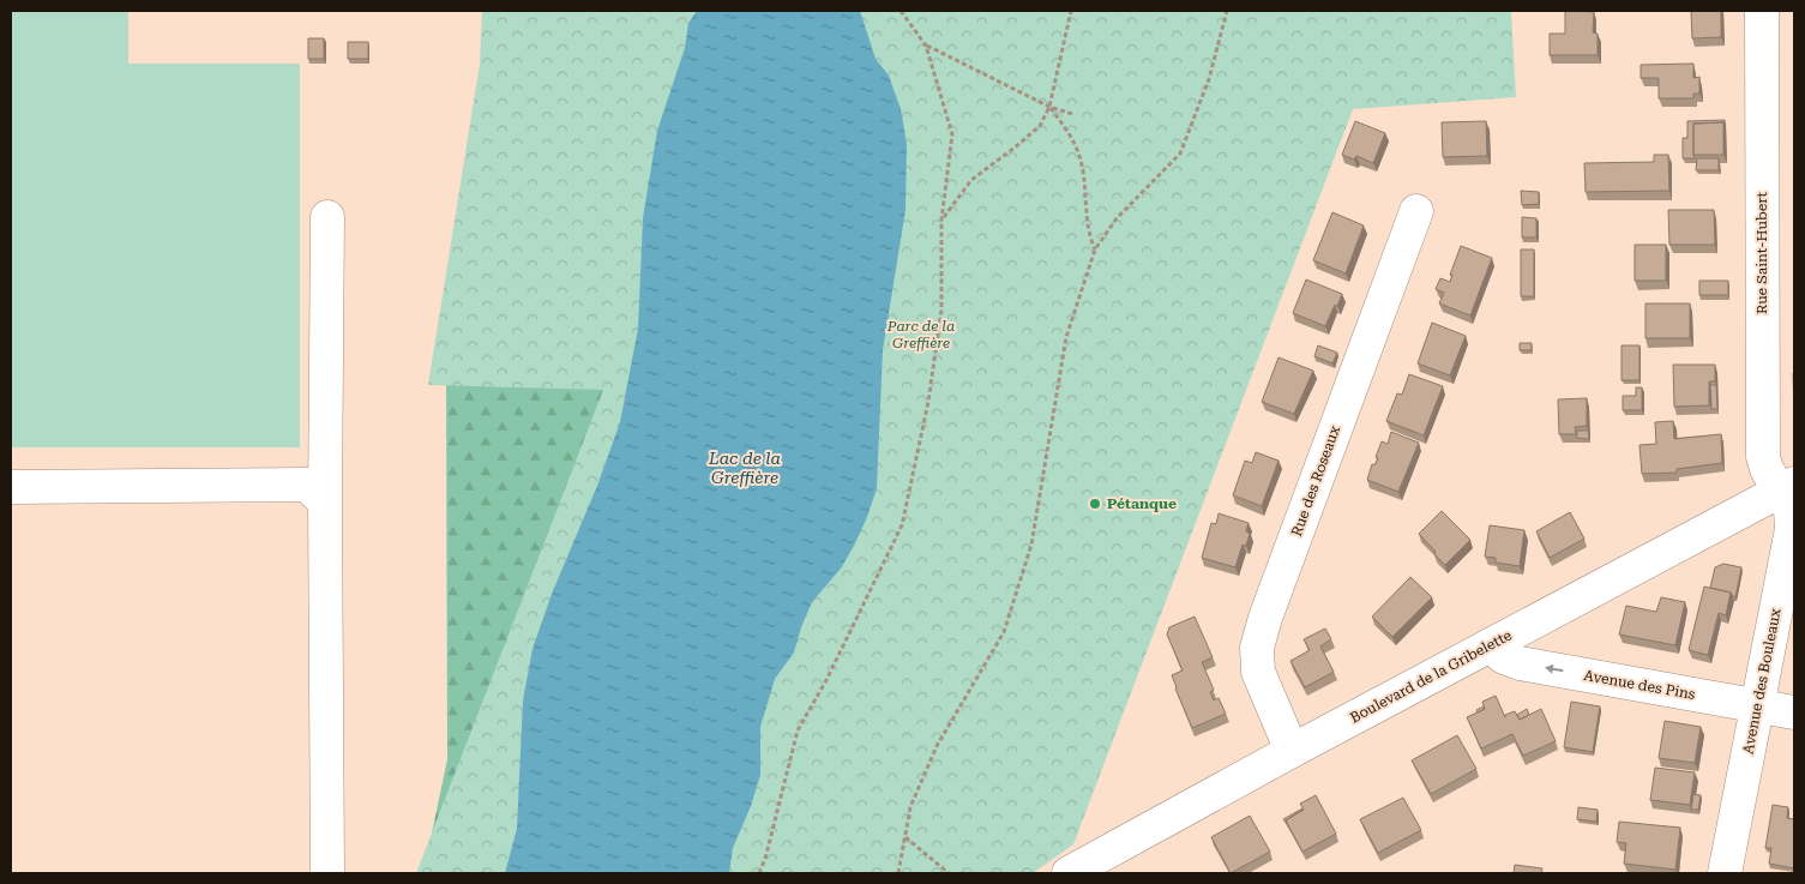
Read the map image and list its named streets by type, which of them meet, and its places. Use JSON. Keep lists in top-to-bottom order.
{
  "streets": {
    "street": [
      "Rue Saint-Hubert",
      "Rue des Roseaux",
      "Boulevard de la Gribelette",
      "Avenue des Bouleaux",
      "Avenue des Pins"
    ]
  },
  "crossings": [
    ["Rue Saint-Hubert", "Boulevard de la Gribelette"],
    ["Rue Saint-Hubert", "Avenue des Bouleaux"],
    ["Rue des Roseaux", "Boulevard de la Gribelette"],
    ["Boulevard de la Gribelette", "Avenue des Bouleaux"],
    ["Boulevard de la Gribelette", "Avenue des Pins"],
    ["Avenue des Bouleaux", "Avenue des Pins"]
  ],
  "one_way": ["Avenue des Pins"],
  "water": ["Lac de la Greffière"],
  "parks": ["Parc de la Greffière"],
  "places": ["Pétanque"]
}
